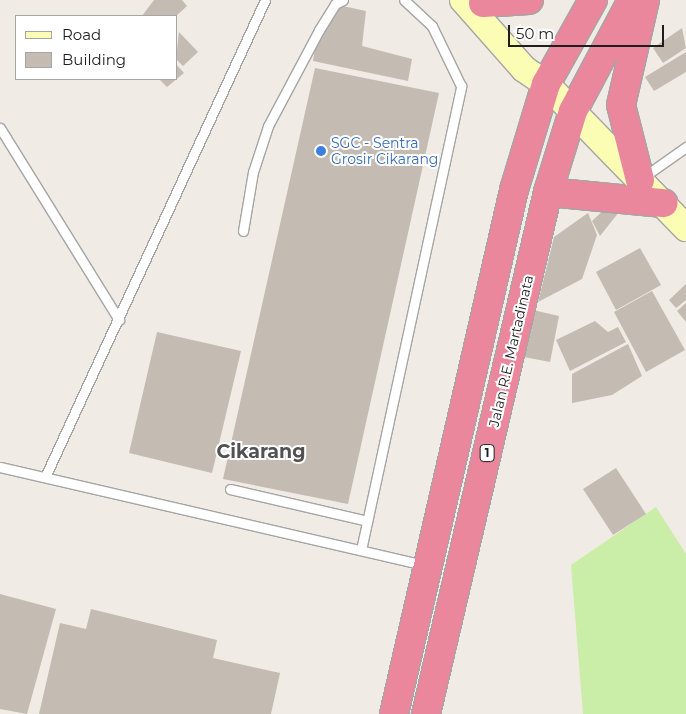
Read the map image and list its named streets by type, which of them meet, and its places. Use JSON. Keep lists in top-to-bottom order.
{
  "streets": {
    "highway": ["Jalan R.E. Martadinata", "1"]
  },
  "districts": ["Cikarang"],
  "places": ["SGC - Sentra Grosir Cikarang"],
  "legend": ["Road", "Building"],
  "scale_bar": "50 m"
}
